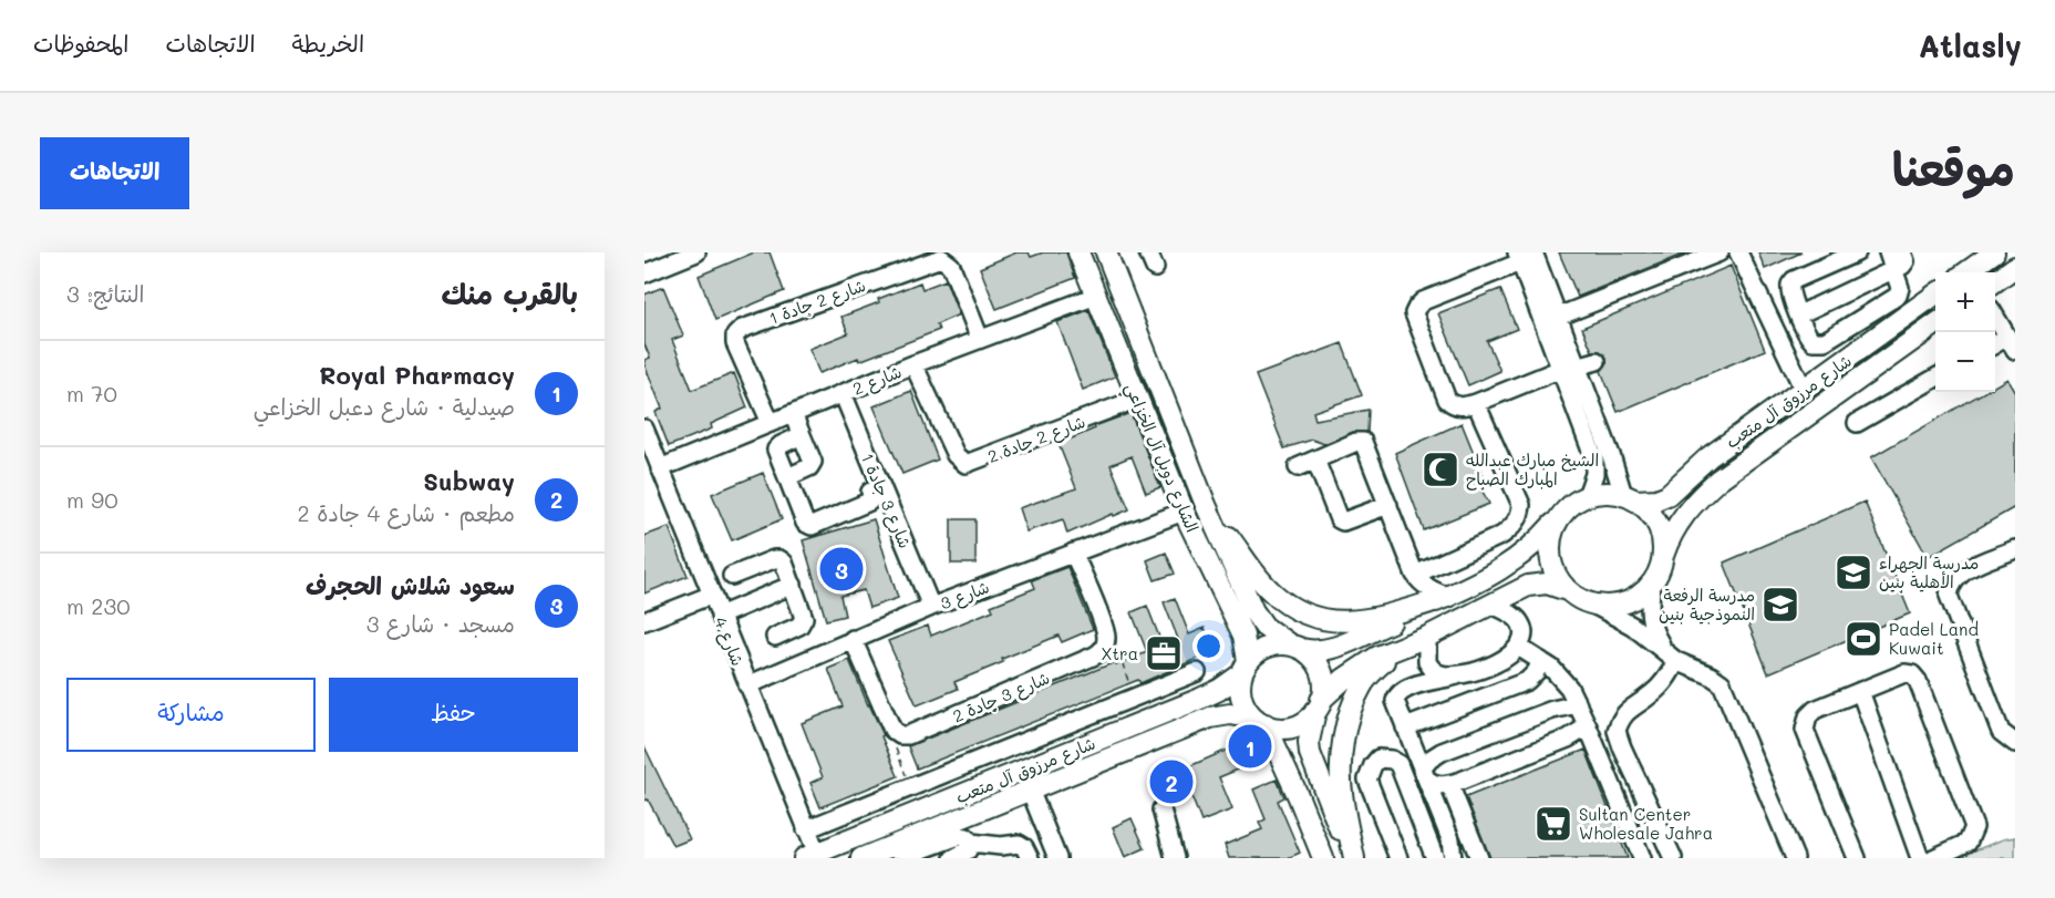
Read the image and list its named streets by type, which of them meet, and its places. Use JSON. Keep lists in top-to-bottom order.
{
  "streets": {
    "main road": ["شارع مرزوق آل متعب", "الشارع دوبل آل الخزاعي"],
    "street": [
      "شارع 2 جادة 1",
      "شارع 2",
      "شارع 2 جادة 2",
      "شارع 3 جادة 1",
      "شارع 3",
      "شارع 4",
      "شارع 3 جادة 2"
    ]
  },
  "crossings": [
    ["شارع 2 جادة 1", "شارع 2"],
    ["شارع 2", "شارع 2 جادة 2"],
    ["شارع 2", "الشارع دوبل آل الخزاعي"],
    ["شارع 2", "شارع 3 جادة 1"],
    ["شارع 2", "شارع 4"],
    ["شارع مرزوق آل متعب", "الشارع دوبل آل الخزاعي"],
    ["شارع مرزوق آل متعب", "شارع 4"],
    ["شارع 2 جادة 2", "الشارع دوبل آل الخزاعي"],
    ["الشارع دوبل آل الخزاعي", "شارع 3"],
    ["شارع 3 جادة 1", "شارع 3"],
    ["شارع 3", "شارع 4"]
  ],
  "places": {
    "mosque": ["الشيخ مبارك عبدالله المبارك الصباح"],
    "school or university": ["مدرسة الجهراء الأهلية بنين", "مدرسة الرفعة النموذجية بنين"],
    "sports": ["Padel Land Kuwait"],
    "office": ["Xtra"],
    "supermarket": ["Sultan Center Wholesale Jahra"]
  },
  "page": {
    "header": "Atlasly",
    "nav": ["الخريطة", "الاتجاهات", "المحفوظات"],
    "title": "موقعنا",
    "buttons": [
      "الاتجاهات",
      ["حفظ", "مشاركة"]
    ],
    "heading": ["بالقرب منك", "النتائج: 3"],
    "map_buttons": ["+", "−"],
    "list": [
      {
        "mark": "1",
        "name": "Royal Pharmacy",
        "note": "صيدلية · شارع دعبل الخزاعي",
        "value": "70 m"
      },
      {
        "mark": "2",
        "name": "Subway",
        "note": "مطعم · شارع 4 جادة 2",
        "value": "90 m"
      },
      {
        "mark": "3",
        "name": "سعود شلاش الحجرف",
        "note": "مسجد · شارع 3",
        "value": "230 m"
      }
    ],
    "pins": ["3", "1", "2"]
  }
}
